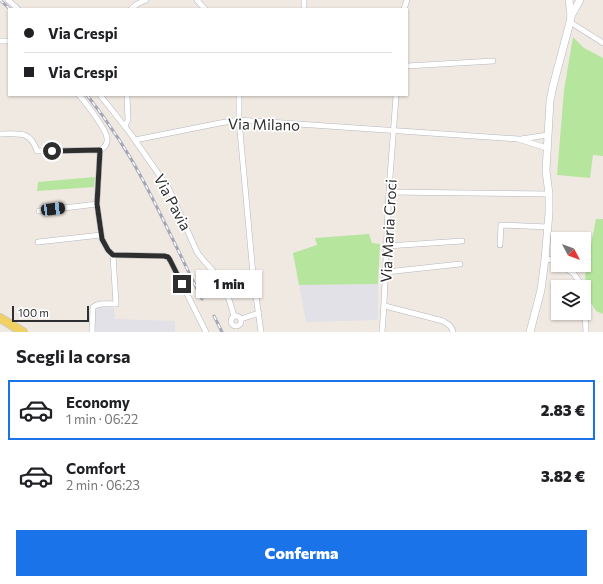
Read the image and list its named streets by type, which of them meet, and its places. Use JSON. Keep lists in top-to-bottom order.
{
  "streets": {
    "street": ["Via Milano", "Via Pavia", "Via Maria Croci"]
  },
  "crossings": [
    ["Via Milano", "Via Pavia"],
    ["Via Milano", "Via Maria Croci"]
  ],
  "scale_bar": "100 m",
  "north": "bottom right",
  "page": {
    "banner": ["Via Crespi", "Via Crespi"],
    "bubble": "1 min",
    "scale": "100 m",
    "heading": "Scegli la corsa",
    "list": [
      {
        "name": "Economy",
        "note": "1 min · 06:22",
        "value": "2.83 €"
      },
      {
        "name": "Comfort",
        "note": "2 min · 06:23",
        "value": "3.82 €"
      }
    ],
    "buttons": "Conferma"
  }
}
